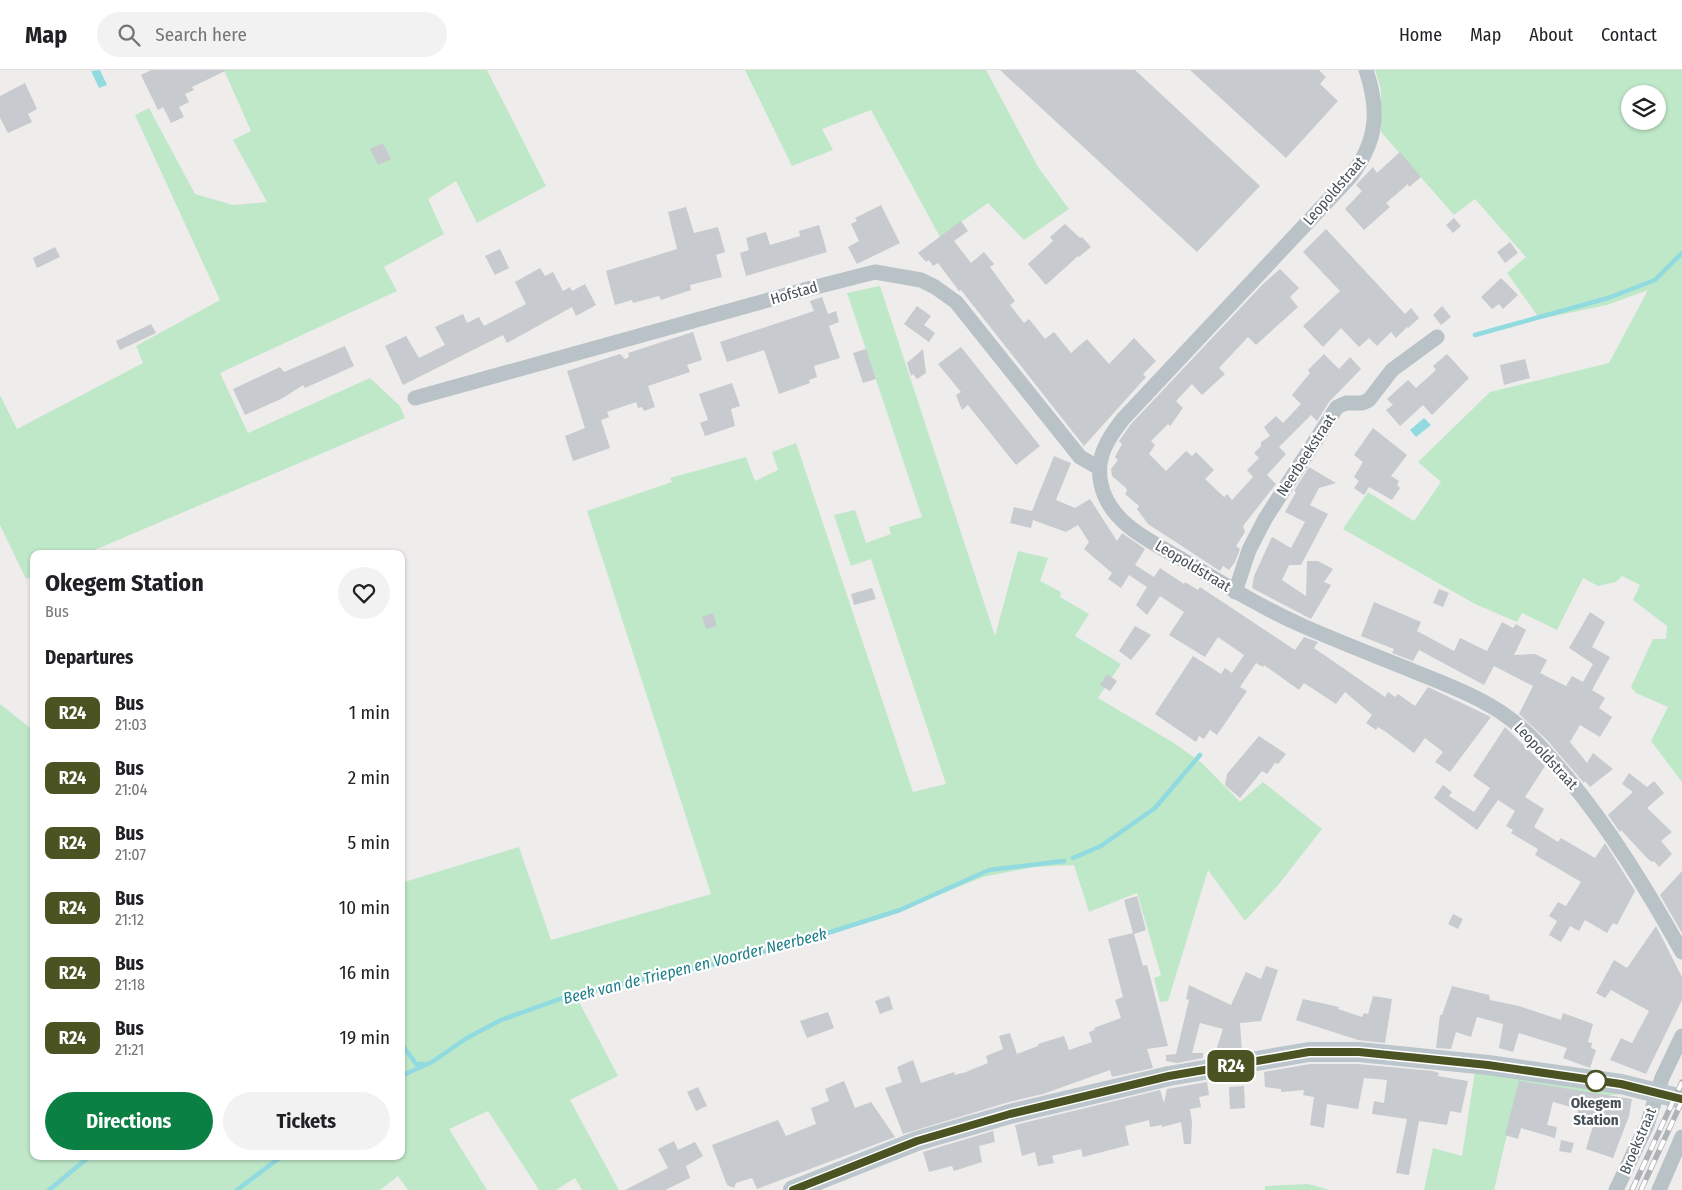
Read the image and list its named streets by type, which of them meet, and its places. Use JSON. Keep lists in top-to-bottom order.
{
  "streets": {
    "street": [
      "Leopoldstraat",
      "Hofstad",
      "Neerbeekstraat",
      "Broekstraat"
    ]
  },
  "crossings": [
    ["Leopoldstraat", "Hofstad"],
    ["Leopoldstraat", "Neerbeekstraat"]
  ],
  "water": ["Beek van de Triepen en Voorder Neerbeek"],
  "places": ["Okegem Station"],
  "lines": ["bus line R24"],
  "page": {
    "header": "Map",
    "search": "Search here",
    "nav": [
      "Home",
      "Map",
      "About",
      "Contact"
    ],
    "on_map": "R24",
    "heading": [
      ["Okegem Station", "Bus"],
      "Departures"
    ],
    "list": [
      {
        "mark": "R24",
        "name": "Bus",
        "note": "21:03",
        "value": "1 min"
      },
      {
        "mark": "R24",
        "name": "Bus",
        "note": "21:04",
        "value": "2 min"
      },
      {
        "mark": "R24",
        "name": "Bus",
        "note": "21:07",
        "value": "5 min"
      },
      {
        "mark": "R24",
        "name": "Bus",
        "note": "21:12",
        "value": "10 min"
      },
      {
        "mark": "R24",
        "name": "Bus",
        "note": "21:18",
        "value": "16 min"
      },
      {
        "mark": "R24",
        "name": "Bus",
        "note": "21:21",
        "value": "19 min"
      }
    ],
    "buttons": ["Directions", "Tickets"]
  }
}
